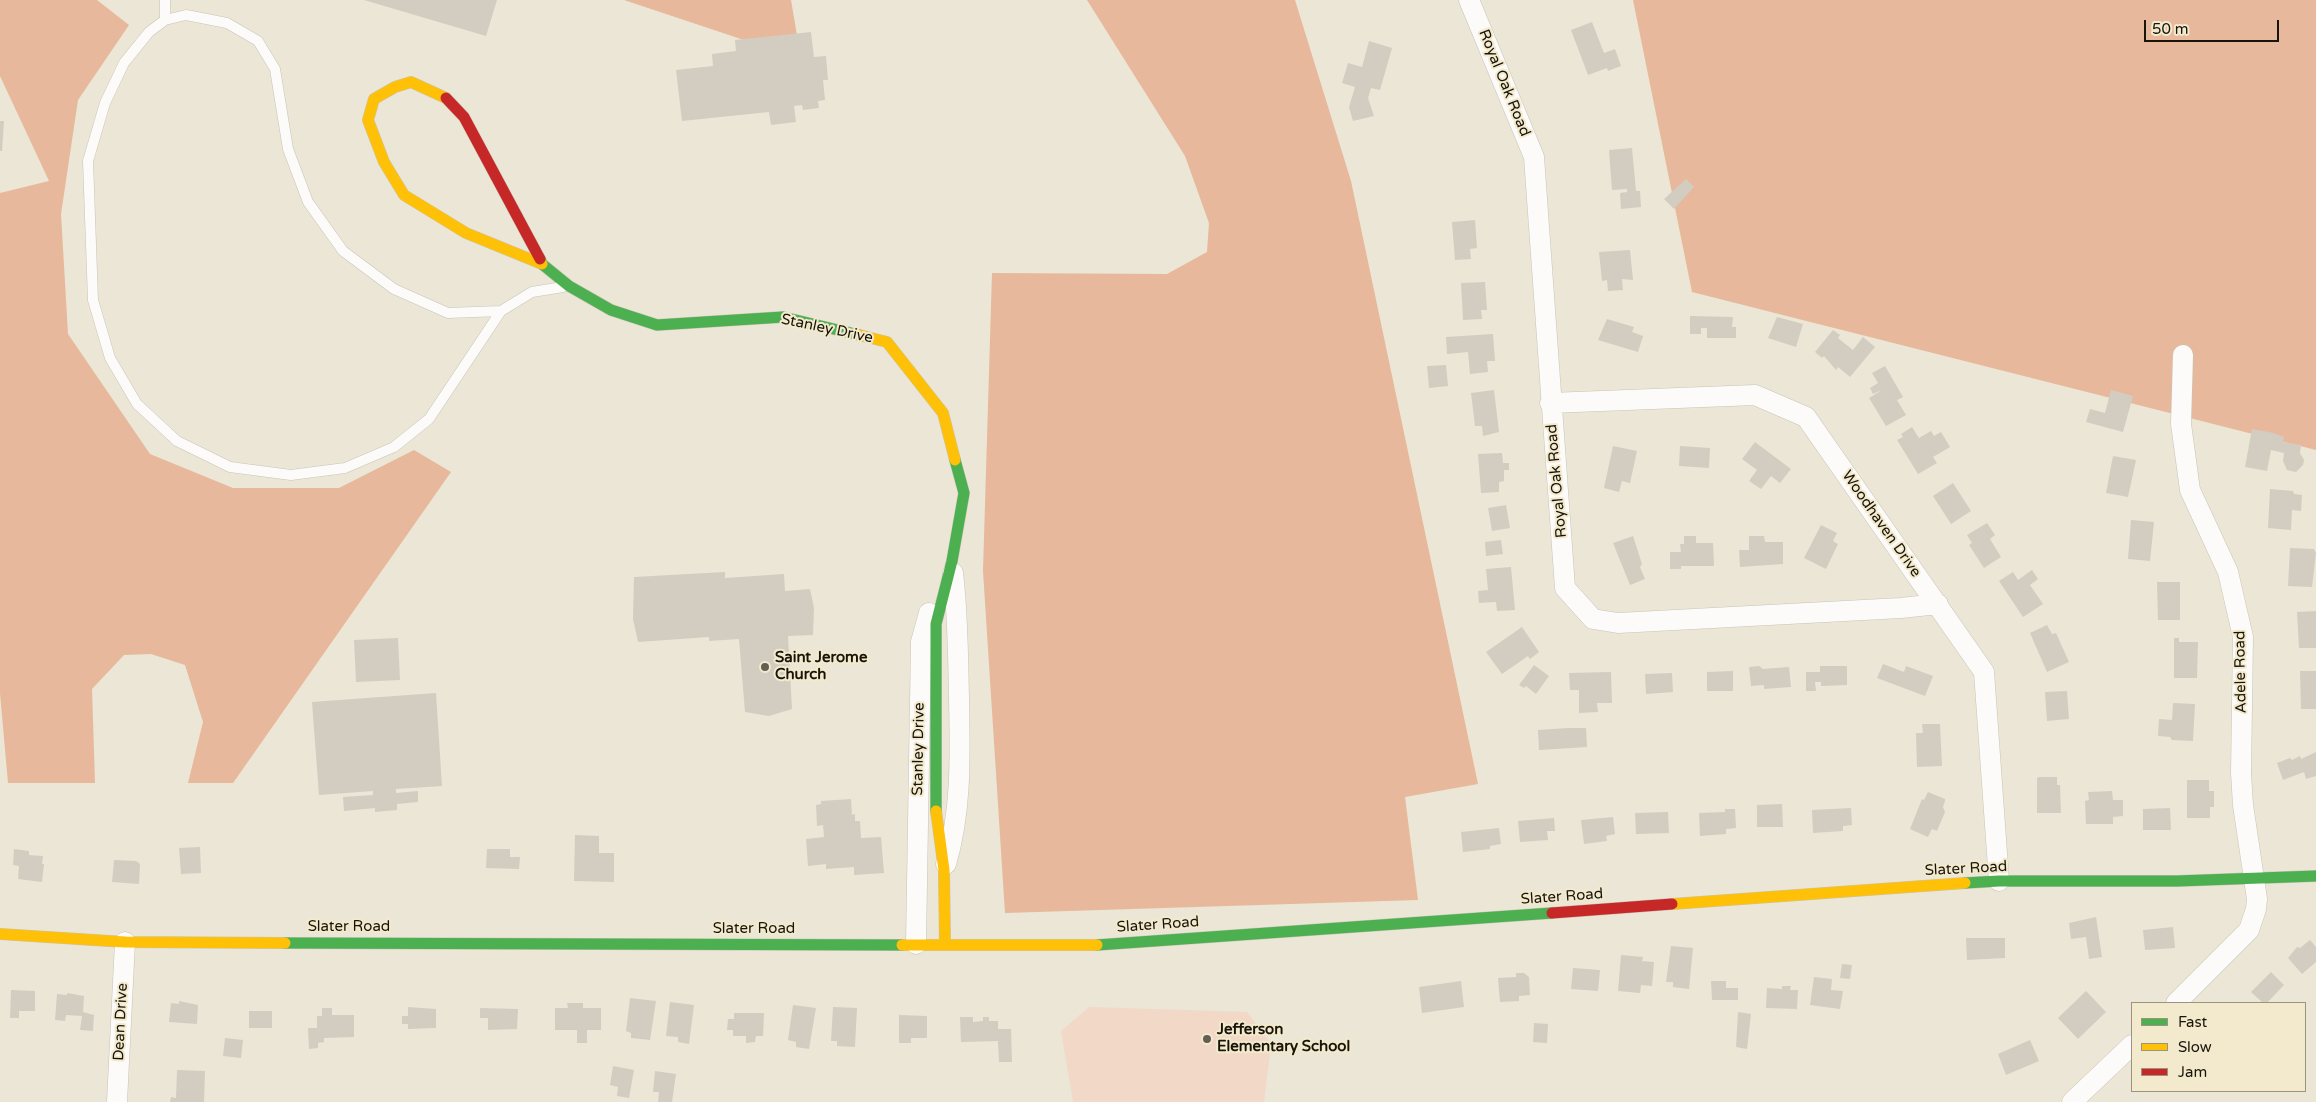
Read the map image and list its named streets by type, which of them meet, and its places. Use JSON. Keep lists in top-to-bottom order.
{
  "streets": {
    "main road": ["Stanley Drive", "Slater Road"],
    "street": [
      "Royal Oak Road",
      "Woodhaven Drive",
      "Adele Road",
      "Dean Drive"
    ]
  },
  "crossings": [
    ["Royal Oak Road", "Woodhaven Drive"],
    ["Stanley Drive", "Slater Road"],
    ["Woodhaven Drive", "Slater Road"],
    ["Adele Road", "Slater Road"],
    ["Slater Road", "Dean Drive"]
  ],
  "places": ["Saint Jerome Church", "Jefferson Elementary School"],
  "legend": ["Fast", "Slow", "Jam"],
  "scale_bar": "50 m"
}
